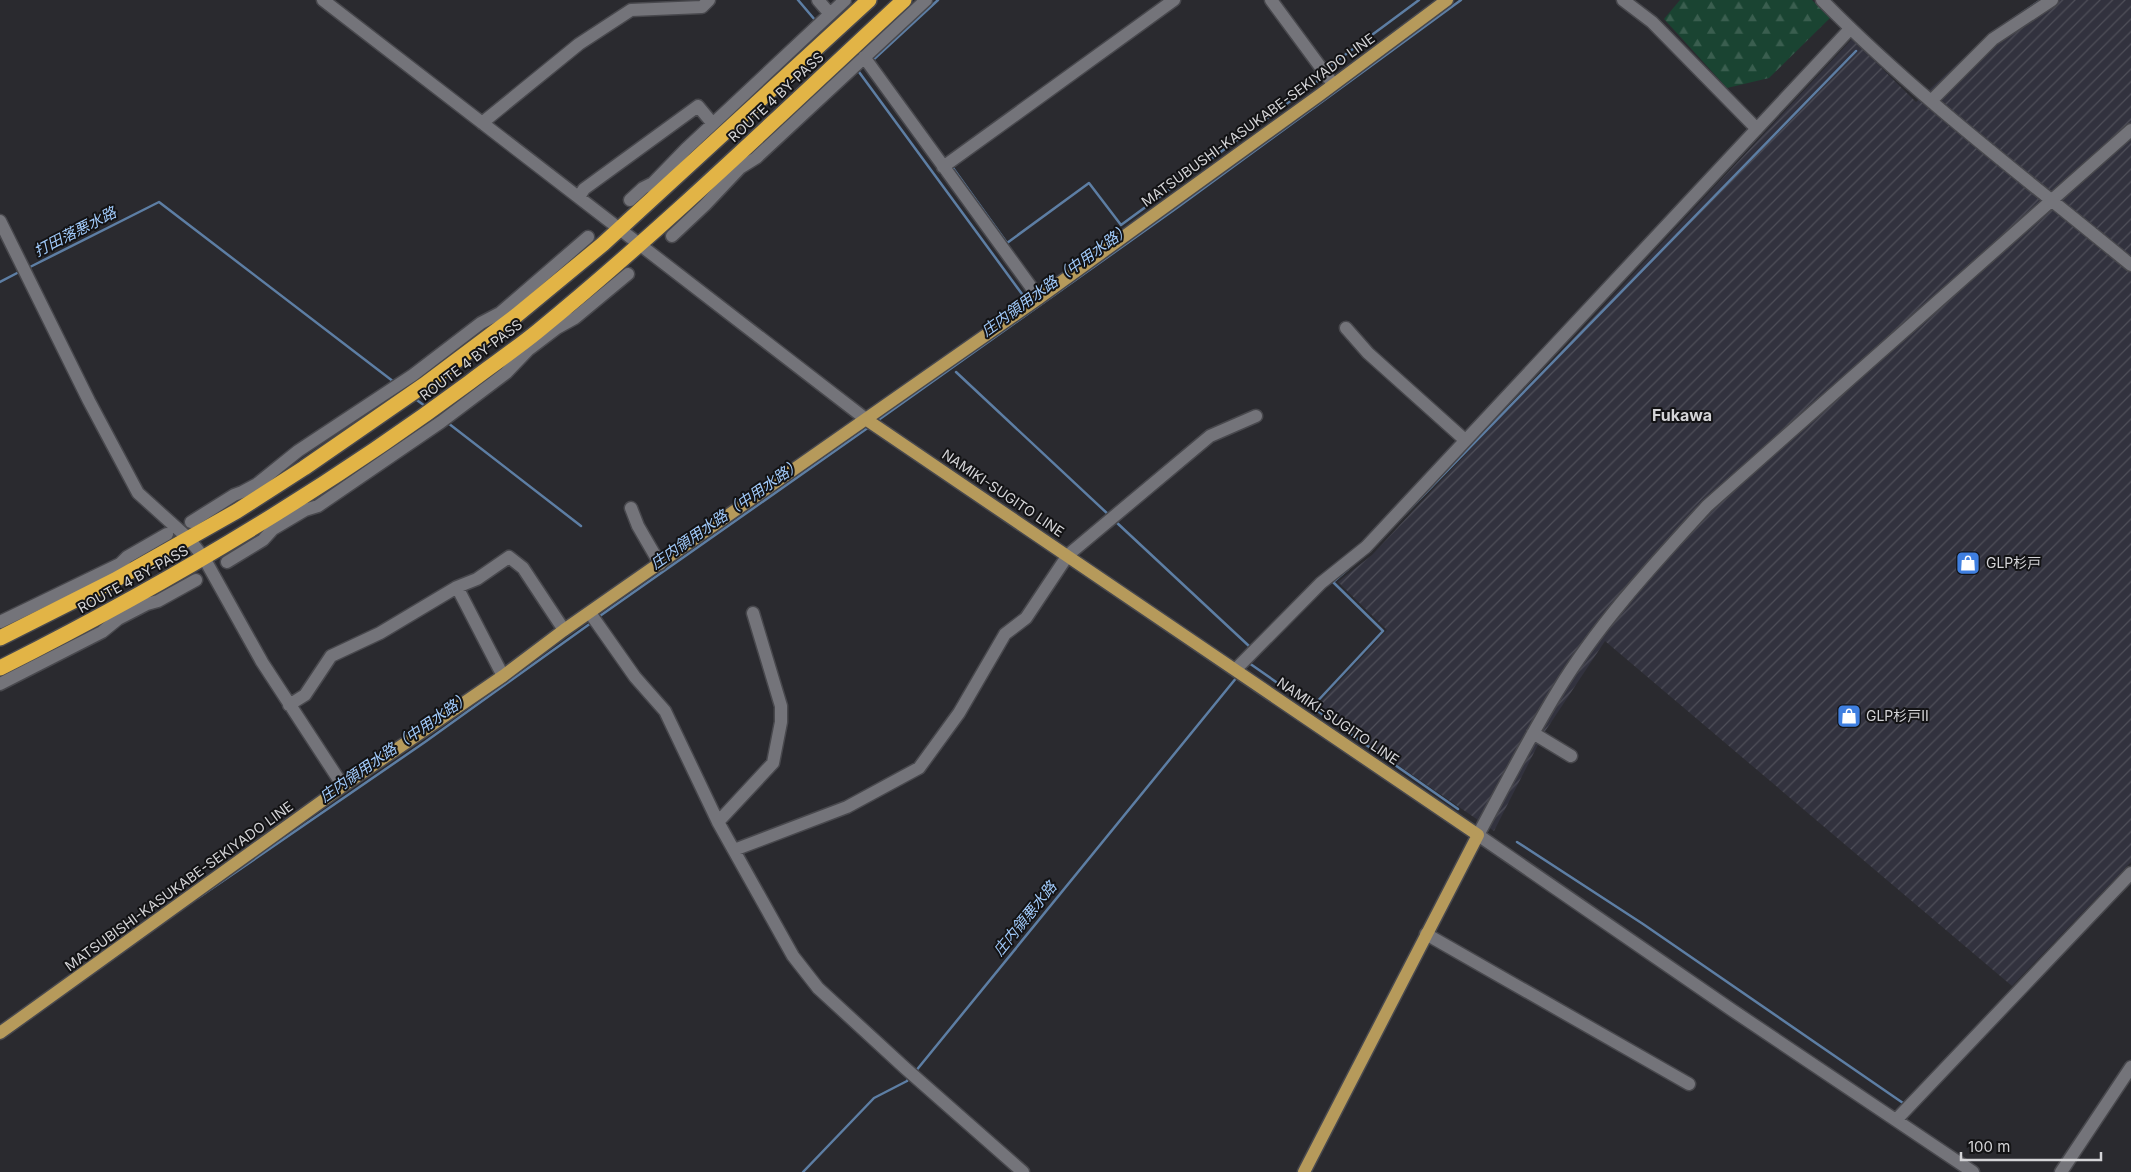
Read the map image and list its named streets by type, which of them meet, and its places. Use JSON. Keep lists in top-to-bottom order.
{
  "streets": {
    "highway": ["ROUTE 4 BY-PASS"],
    "main road": ["MATSUBUSHI-KASUKABE-SEKIYADO LINE", "NAMIKI-SUGITO LINE", "MATSUBISHI-KASUKABE-SEKIYADO LINE"]
  },
  "crossings": [
    ["MATSUBUSHI-KASUKABE-SEKIYADO LINE", "NAMIKI-SUGITO LINE"],
    ["MATSUBUSHI-KASUKABE-SEKIYADO LINE", "MATSUBISHI-KASUKABE-SEKIYADO LINE"],
    ["NAMIKI-SUGITO LINE", "MATSUBISHI-KASUKABE-SEKIYADO LINE"]
  ],
  "districts": ["Fukawa"],
  "water": ["打田落悪水路", "庄内領用水路（中用水路）", "庄内領悪水路"],
  "places": {
    "shop": ["GLP杉戸", "GLP杉戸Ⅱ"]
  },
  "scale_bar": "100 m"
}
